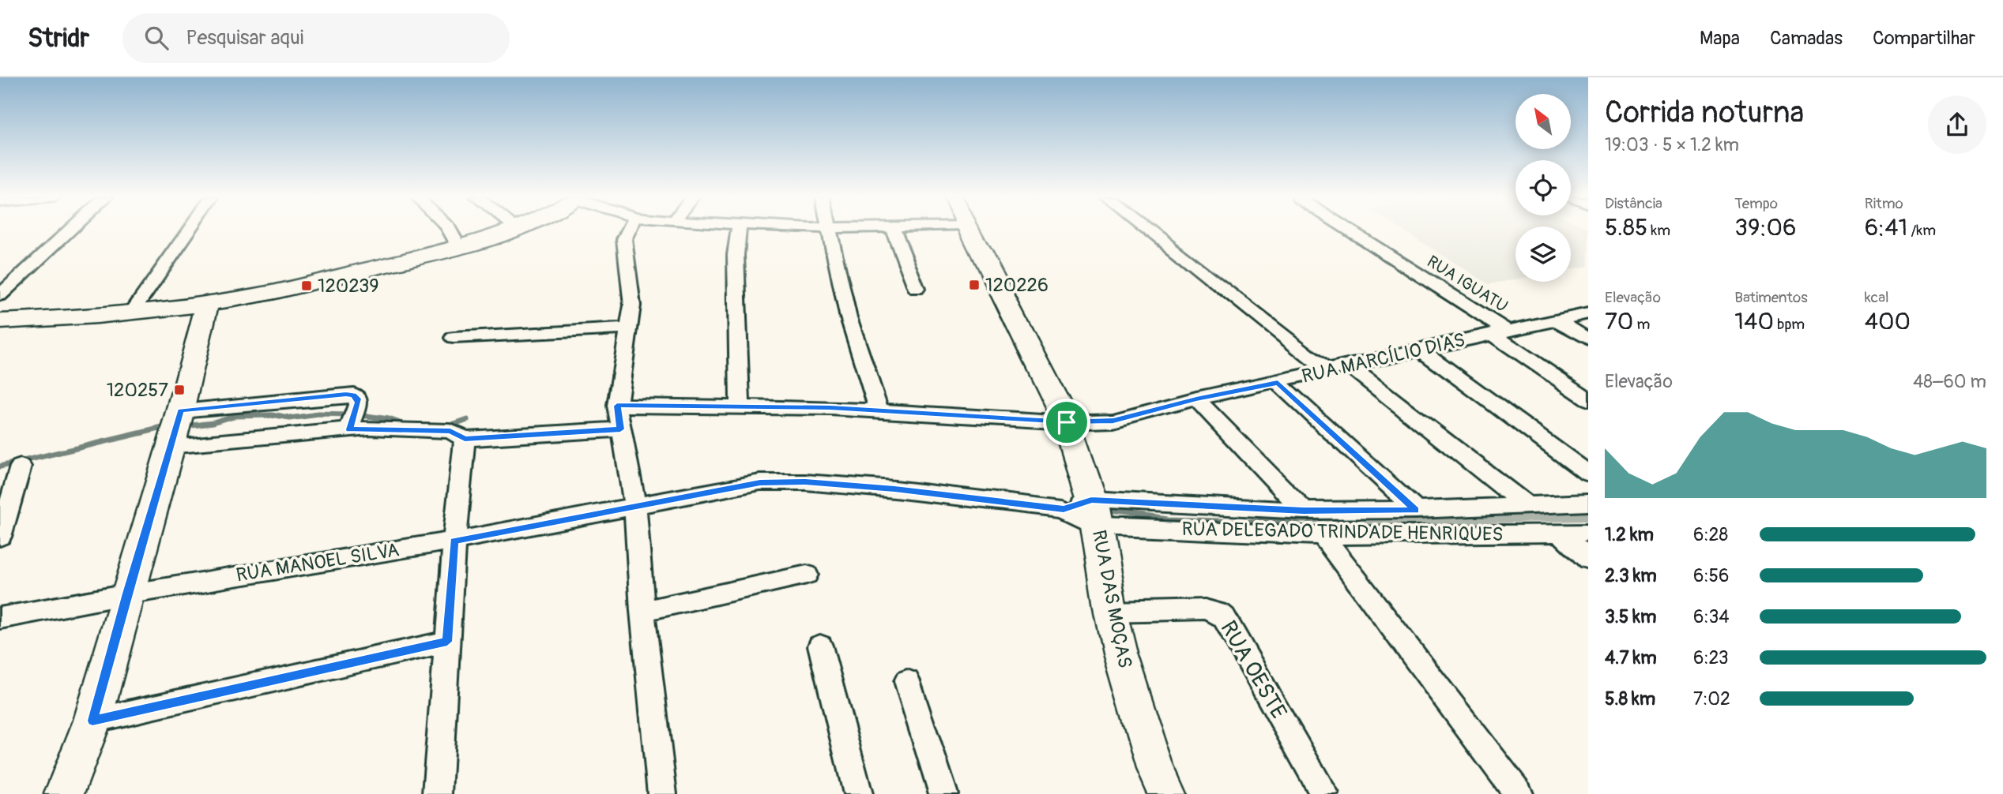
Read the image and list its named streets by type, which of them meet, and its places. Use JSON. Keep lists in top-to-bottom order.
{
  "streets": {
    "street": [
      "RUA IGUATU",
      "RUA MARCÍLIO DIAS",
      "RUA DELEGADO TRINDADE HENRIQUES",
      "RUA MANOEL SILVA",
      "RUA DAS MOÇAS",
      "RUA OESTE"
    ]
  },
  "crossings": [
    ["RUA IGUATU", "RUA MARCÍLIO DIAS"],
    ["RUA MARCÍLIO DIAS", "RUA DELEGADO TRINDADE HENRIQUES"],
    ["RUA MARCÍLIO DIAS", "RUA DAS MOÇAS"],
    ["RUA DELEGADO TRINDADE HENRIQUES", "RUA MANOEL SILVA"],
    ["RUA DELEGADO TRINDADE HENRIQUES", "RUA DAS MOÇAS"],
    ["RUA MANOEL SILVA", "RUA DAS MOÇAS"],
    ["RUA DAS MOÇAS", "RUA OESTE"]
  ],
  "places": {
    "transit": ["120226", "120239", "120257"]
  },
  "north": "top left",
  "page": {
    "header": "Stridr",
    "search": "Pesquisar aqui",
    "nav": ["Mapa", "Camadas", "Compartilhar"],
    "heading": ["Corrida noturna", "19:03 · 5 × 1.2 km"],
    "stats": [
      ["Distância", "5.85 km"],
      ["Tempo", "39:06"],
      ["Ritmo", "6:41 /km"],
      ["Elevação", "70 m"],
      ["Batimentos", "140 bpm"],
      ["kcal", "400"]
    ],
    "chart": ["Elevação", "48–60 m"],
    "list": [
      {
        "name": "1.2 km",
        "note": "6:28"
      },
      {
        "name": "2.3 km",
        "note": "6:56"
      },
      {
        "name": "3.5 km",
        "note": "6:34"
      },
      {
        "name": "4.7 km",
        "note": "6:23"
      },
      {
        "name": "5.8 km",
        "note": "7:02"
      }
    ]
  }
}
